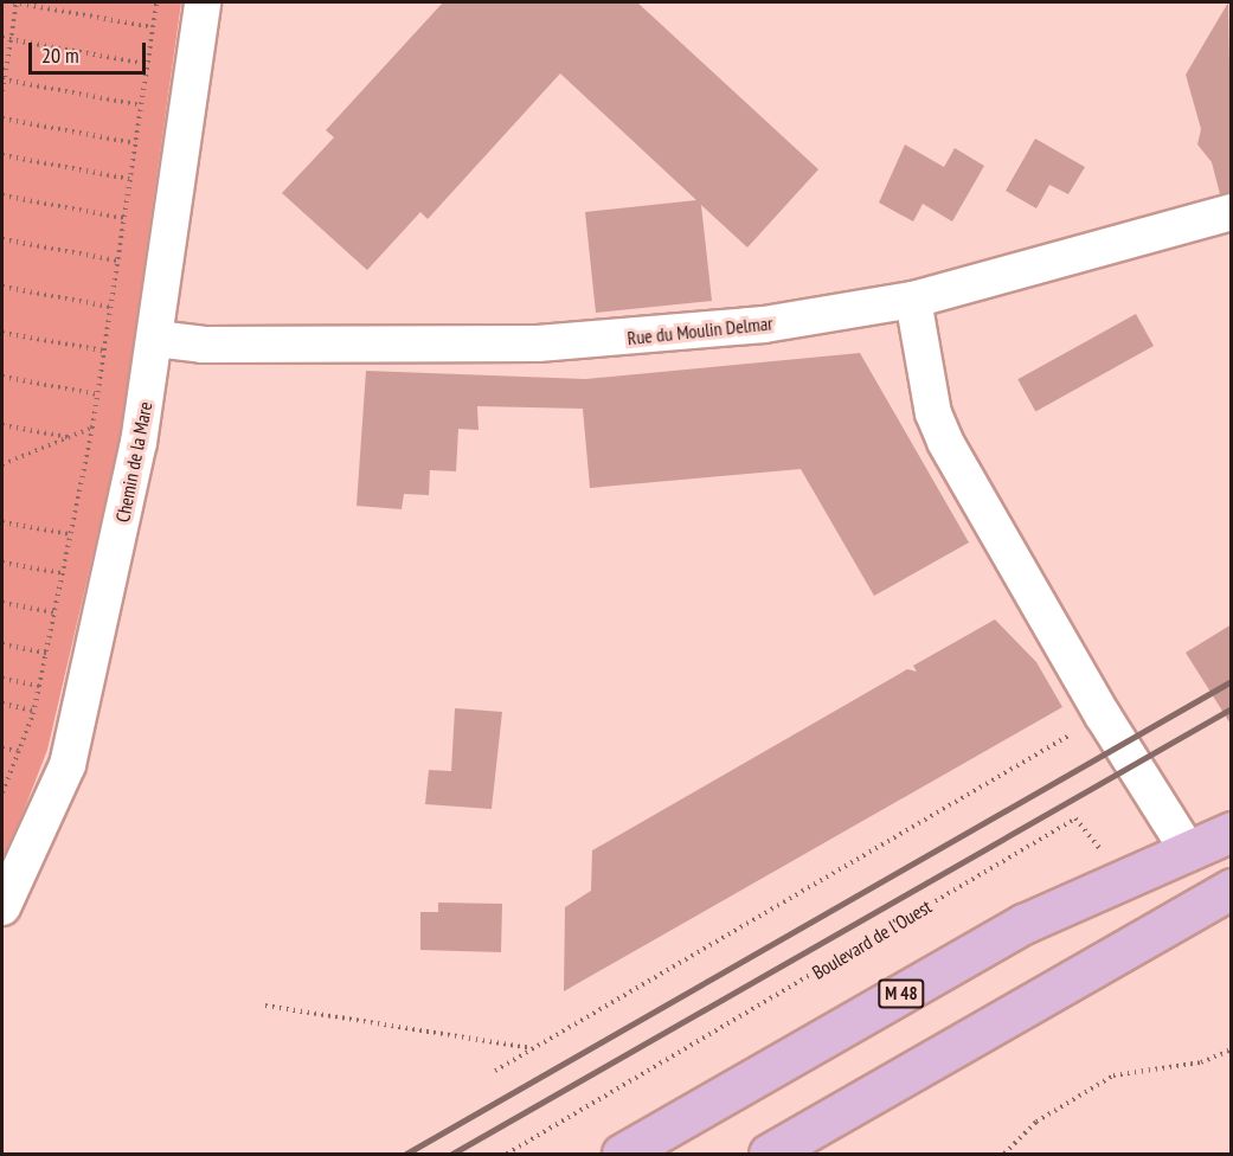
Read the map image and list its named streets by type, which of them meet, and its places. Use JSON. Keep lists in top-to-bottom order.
{
  "streets": {
    "main road": ["M 48"],
    "street": ["Rue du Moulin Delmar", "Chemin de la Mare"],
    "path": ["Boulevard de l'Ouest"]
  },
  "crossings": [
    ["Rue du Moulin Delmar", "Chemin de la Mare"]
  ],
  "scale_bar": "20 m"
}
